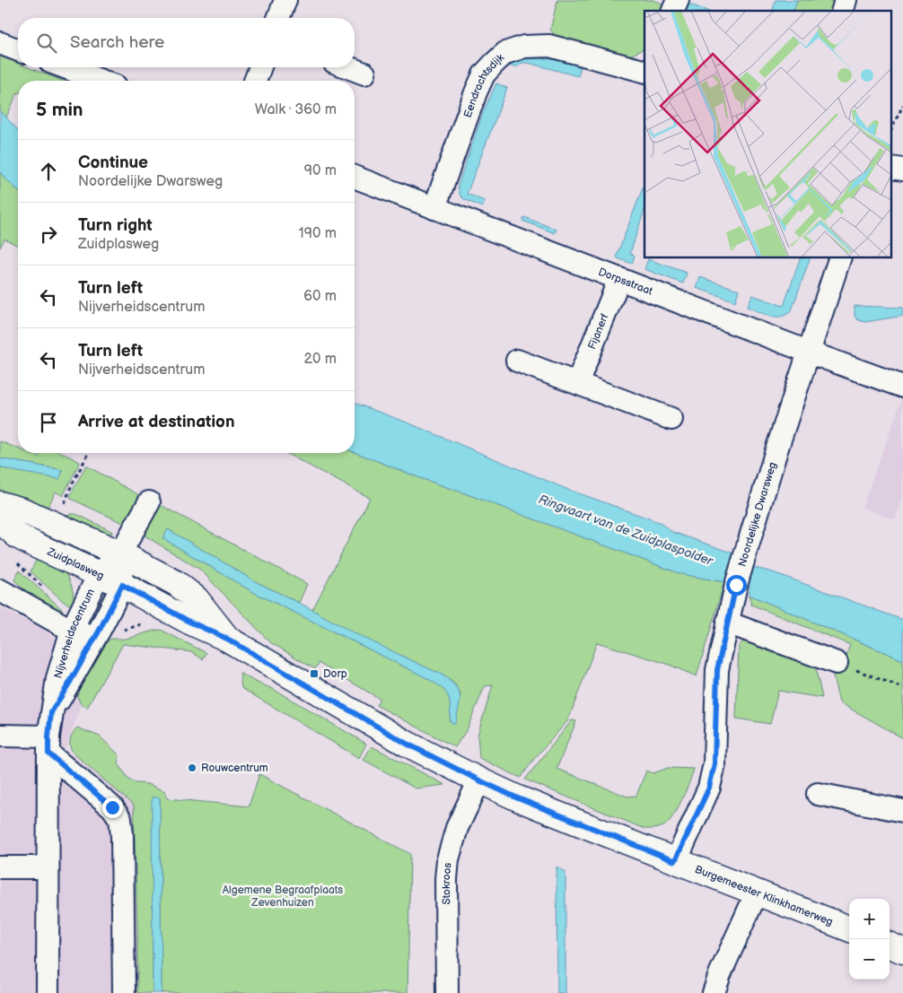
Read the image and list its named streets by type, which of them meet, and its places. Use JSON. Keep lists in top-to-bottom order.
{
  "streets": {
    "main road": ["Zuidplasweg", "Burgemeester Klinkhamerweg"],
    "street": [
      "Eendrachtsdijk",
      "Dorpsstraat",
      "Fijanerf",
      "Noordelijke Dwarsweg",
      "Nijverheidscentrum",
      "Stokroos"
    ]
  },
  "crossings": [
    ["Eendrachtsdijk", "Dorpsstraat"],
    ["Dorpsstraat", "Fijanerf"],
    ["Dorpsstraat", "Noordelijke Dwarsweg"],
    ["Noordelijke Dwarsweg", "Zuidplasweg"],
    ["Noordelijke Dwarsweg", "Burgemeester Klinkhamerweg"],
    ["Zuidplasweg", "Nijverheidscentrum"],
    ["Zuidplasweg", "Stokroos"],
    ["Zuidplasweg", "Burgemeester Klinkhamerweg"]
  ],
  "water": ["Ringvaart van de Zuidplaspolder"],
  "parks": ["Algemene Begraafplaats Zevenhuizen"],
  "places": {
    "transit": ["Dorp"],
    "other": ["Rouwcentrum"]
  },
  "page": {
    "search": "Search here",
    "heading": ["5 min", "Walk · 360 m"],
    "list": [
      ["Continue", "Noordelijke Dwarsweg", "90 m"],
      ["Turn right", "Zuidplasweg", "190 m"],
      ["Turn left", "Nijverheidscentrum", "60 m"],
      ["Turn left", "Nijverheidscentrum", "20 m"],
      "Arrive at destination"
    ],
    "map_buttons": ["+", "−"]
  }
}
